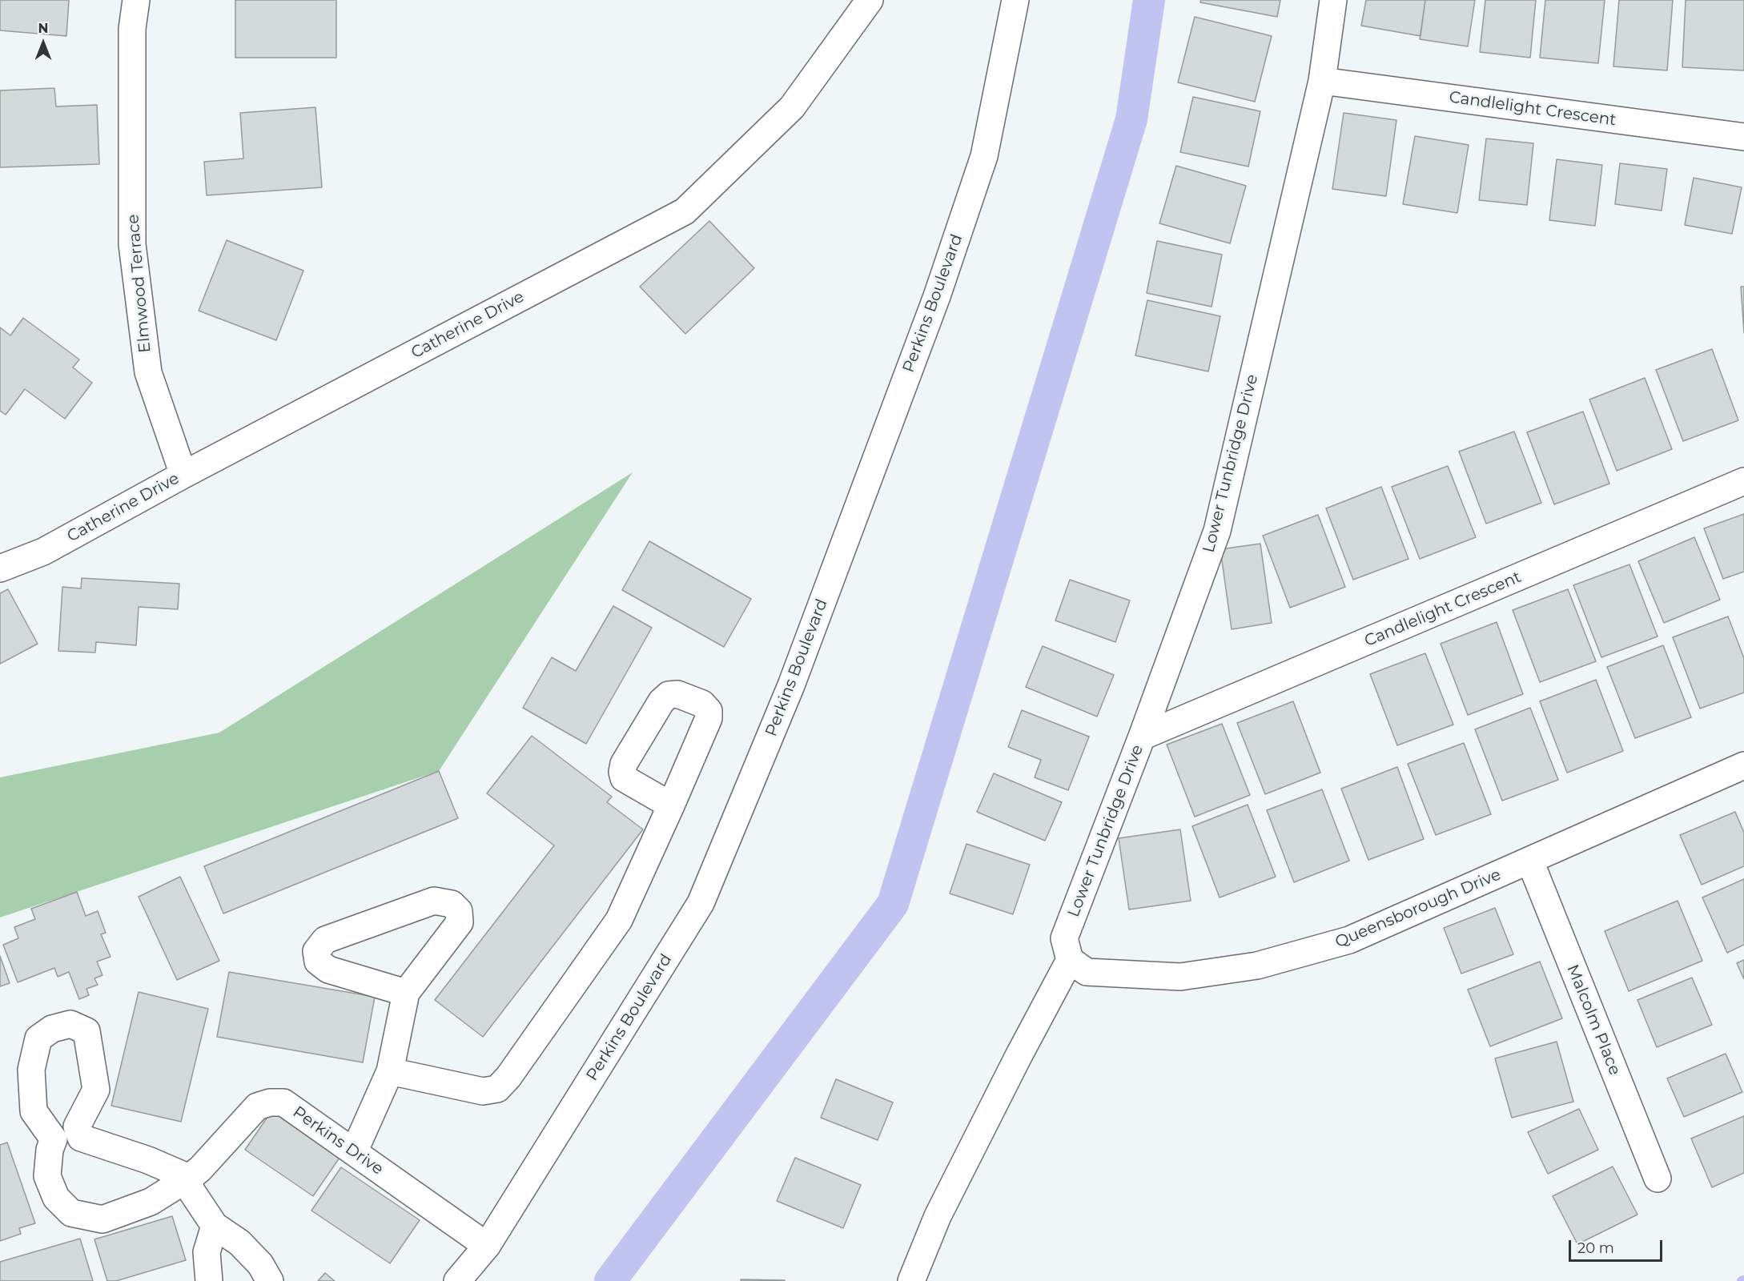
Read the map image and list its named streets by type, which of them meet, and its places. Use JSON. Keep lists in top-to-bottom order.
{
  "streets": {
    "street": [
      "Candlelight Crescent",
      "Elmwood Terrace",
      "Perkins Boulevard",
      "Catherine Drive",
      "Lower Tunbridge Drive",
      "Queensborough Drive",
      "Malcolm Place",
      "Perkins Drive"
    ]
  },
  "crossings": [
    ["Candlelight Crescent", "Lower Tunbridge Drive"],
    ["Elmwood Terrace", "Catherine Drive"],
    ["Perkins Boulevard", "Perkins Drive"],
    ["Lower Tunbridge Drive", "Queensborough Drive"],
    ["Queensborough Drive", "Malcolm Place"]
  ],
  "scale_bar": "20 m",
  "north": "top"
}
